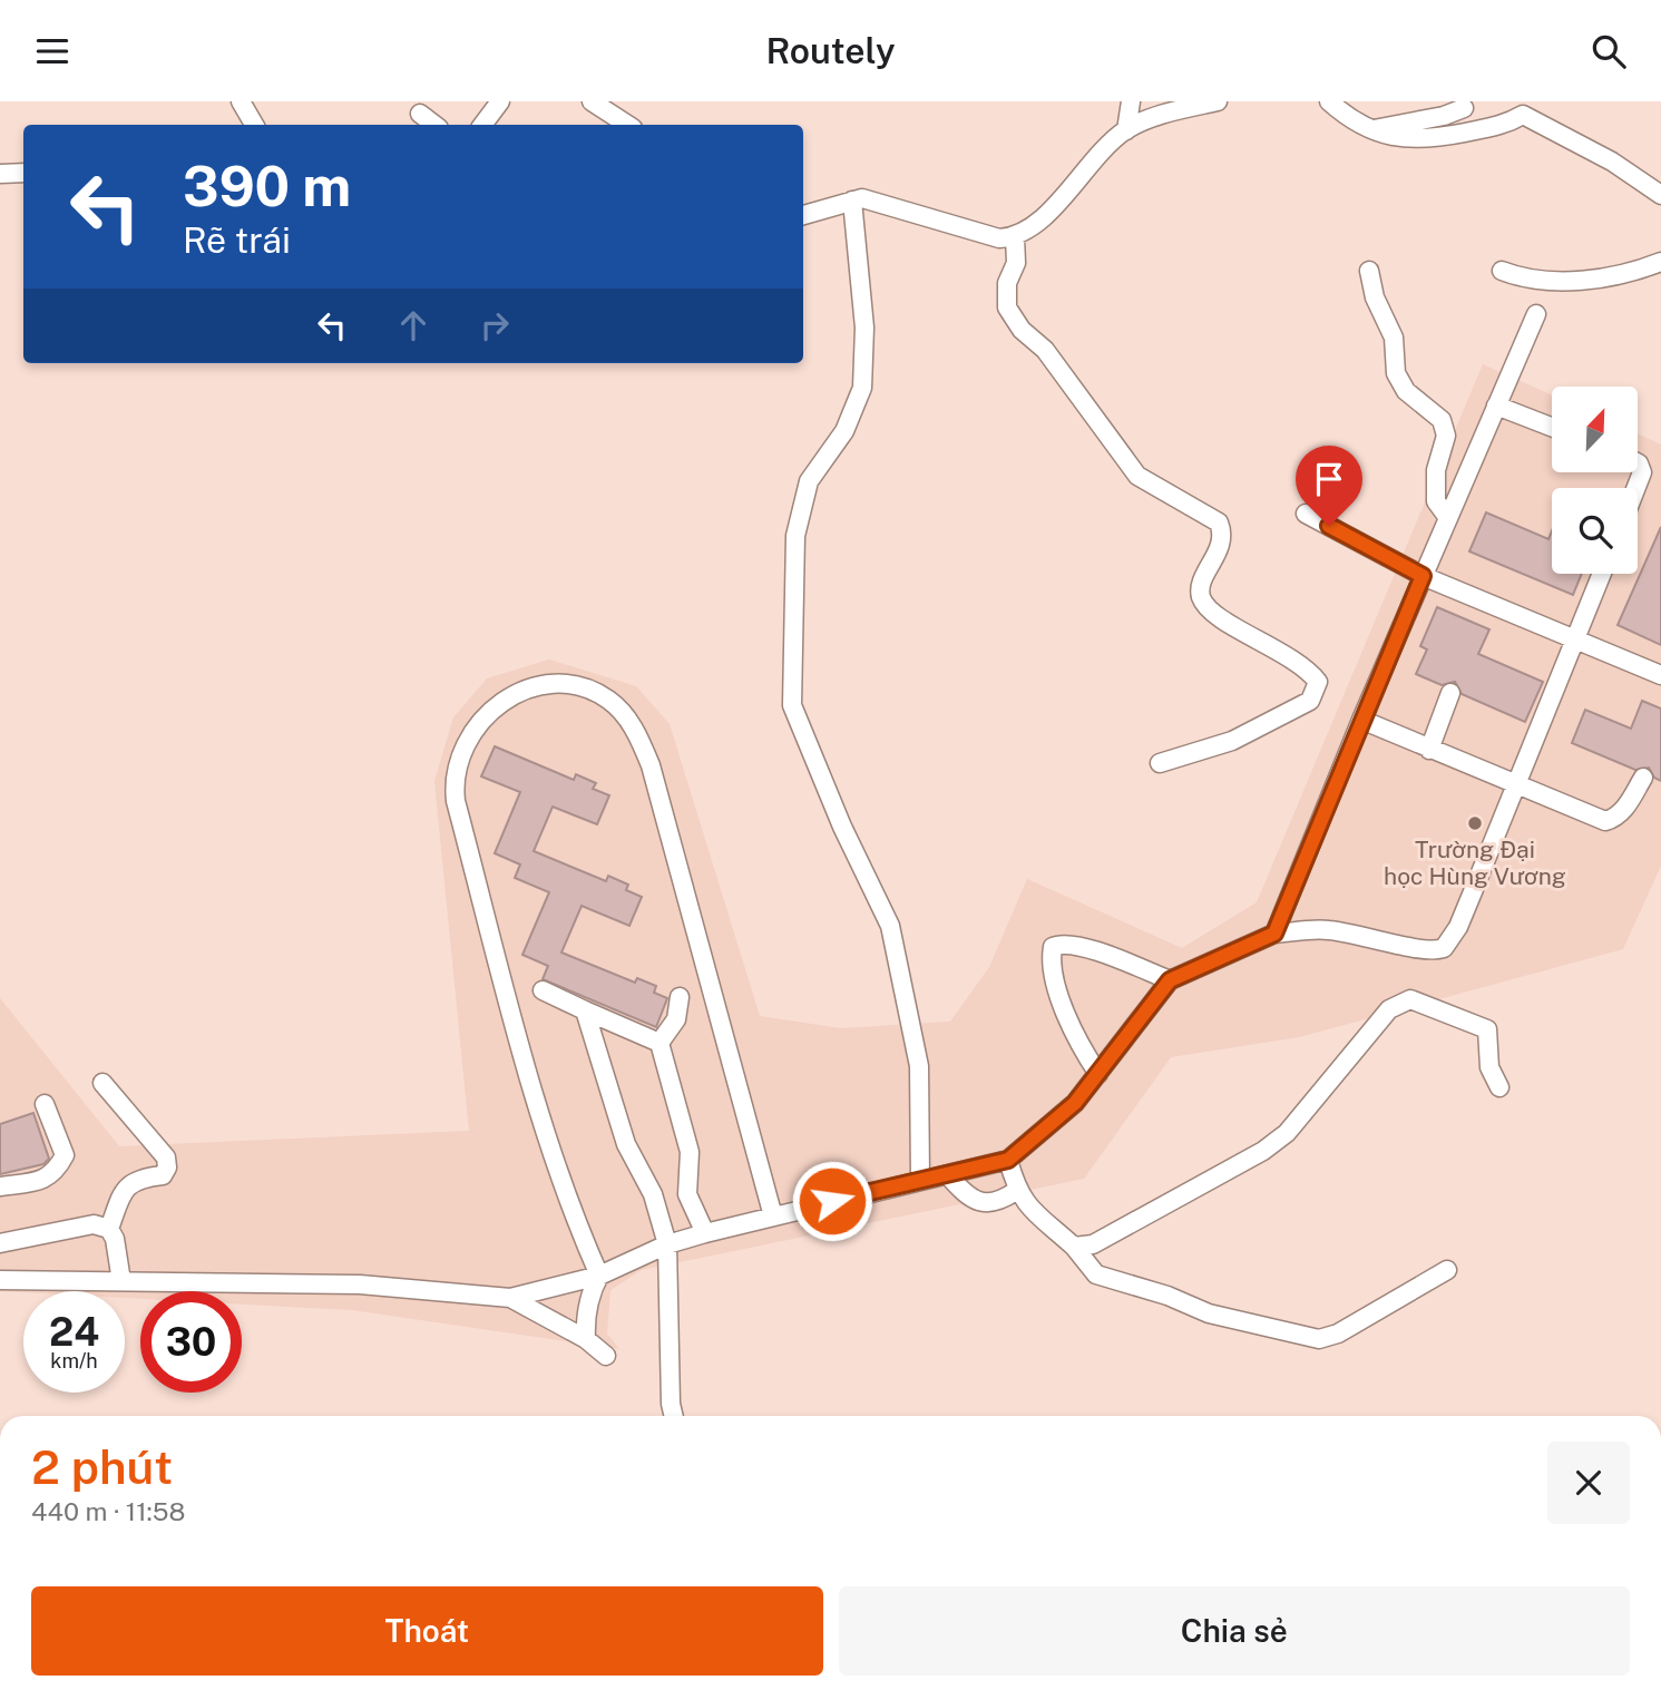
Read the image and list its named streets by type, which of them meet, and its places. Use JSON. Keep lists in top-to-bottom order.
{
  "places": ["Trường Đại học Hùng Vương"],
  "north": "top right",
  "page": {
    "header": "Routely",
    "turn": ["390 m", "Rẽ trái"],
    "speed": "24 km/h",
    "limit": "30",
    "heading": ["2 phút", "440 m · 11:58"],
    "buttons": ["Thoát", "Chia sẻ"]
  }
}
